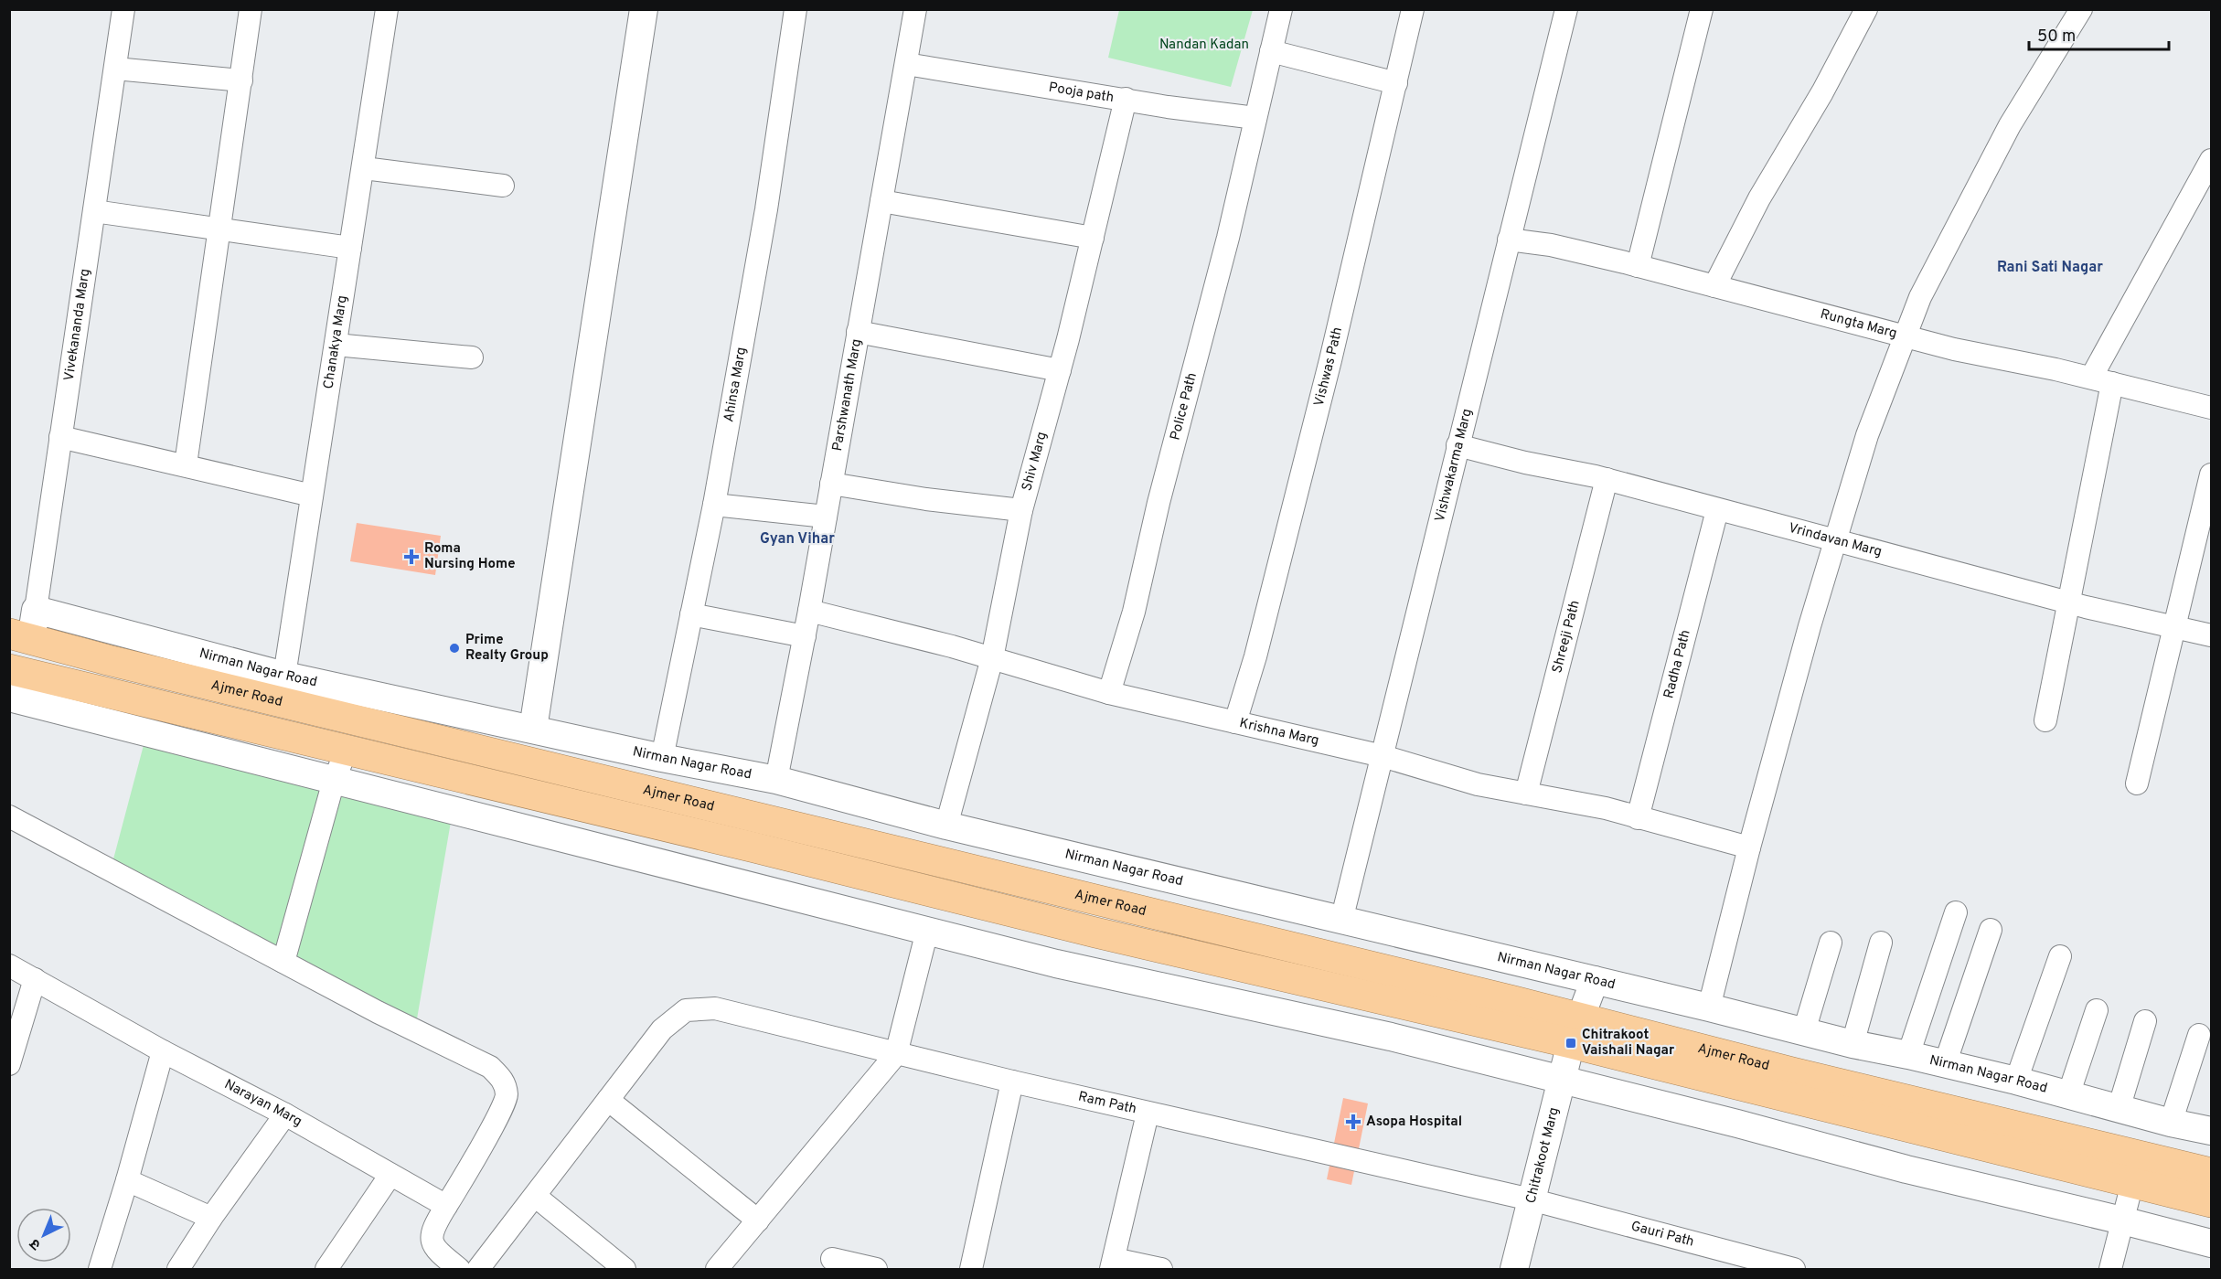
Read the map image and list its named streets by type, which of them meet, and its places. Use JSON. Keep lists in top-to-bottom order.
{
  "streets": {
    "highway": ["Ajmer Road"],
    "street": [
      "Pooja path",
      "Rungta Marg",
      "Vivekananda Marg",
      "Chanakya Marg",
      "Vishwas Path",
      "Ahinsa Marg",
      "Parshwanath Marg",
      "Police Path",
      "Shiv Marg",
      "Vishwakarma Marg",
      "Vrindavan Marg",
      "Shreeji Path",
      "Radha Path",
      "Nirman Nagar Road",
      "Krishna Marg",
      "Narayan Marg",
      "Ram Path",
      "Chitrakoot Marg",
      "Gauri Path"
    ]
  },
  "crossings": [
    ["Pooja path", "Parshwanath Marg"],
    ["Pooja path", "Police Path"],
    ["Pooja path", "Shiv Marg"],
    ["Rungta Marg", "Vishwakarma Marg"],
    ["Vivekananda Marg", "Nirman Nagar Road"],
    ["Vivekananda Marg", "Ajmer Road"],
    ["Chanakya Marg", "Nirman Nagar Road"],
    ["Vishwas Path", "Krishna Marg"],
    ["Ahinsa Marg", "Nirman Nagar Road"],
    ["Parshwanath Marg", "Nirman Nagar Road"],
    ["Parshwanath Marg", "Krishna Marg"],
    ["Police Path", "Krishna Marg"],
    ["Shiv Marg", "Nirman Nagar Road"],
    ["Shiv Marg", "Krishna Marg"],
    ["Vishwakarma Marg", "Vrindavan Marg"],
    ["Vishwakarma Marg", "Nirman Nagar Road"],
    ["Vishwakarma Marg", "Krishna Marg"],
    ["Vrindavan Marg", "Shreeji Path"],
    ["Vrindavan Marg", "Radha Path"],
    ["Shreeji Path", "Krishna Marg"],
    ["Radha Path", "Krishna Marg"],
    ["Nirman Nagar Road", "Ajmer Road"],
    ["Nirman Nagar Road", "Chitrakoot Marg"],
    ["Ajmer Road", "Chitrakoot Marg"],
    ["Ram Path", "Chitrakoot Marg"],
    ["Ram Path", "Gauri Path"],
    ["Chitrakoot Marg", "Gauri Path"]
  ],
  "districts": ["Rani Sati Nagar", "Gyan Vihar"],
  "parks": ["Nandan Kadan"],
  "places": {
    "health": ["Roma Nursing Home", "Asopa Hospital"],
    "other": ["Prime Realty Group"],
    "transit": ["Chitrakoot Vaishali Nagar"]
  },
  "scale_bar": "50 m",
  "north": "bottom left"
}
